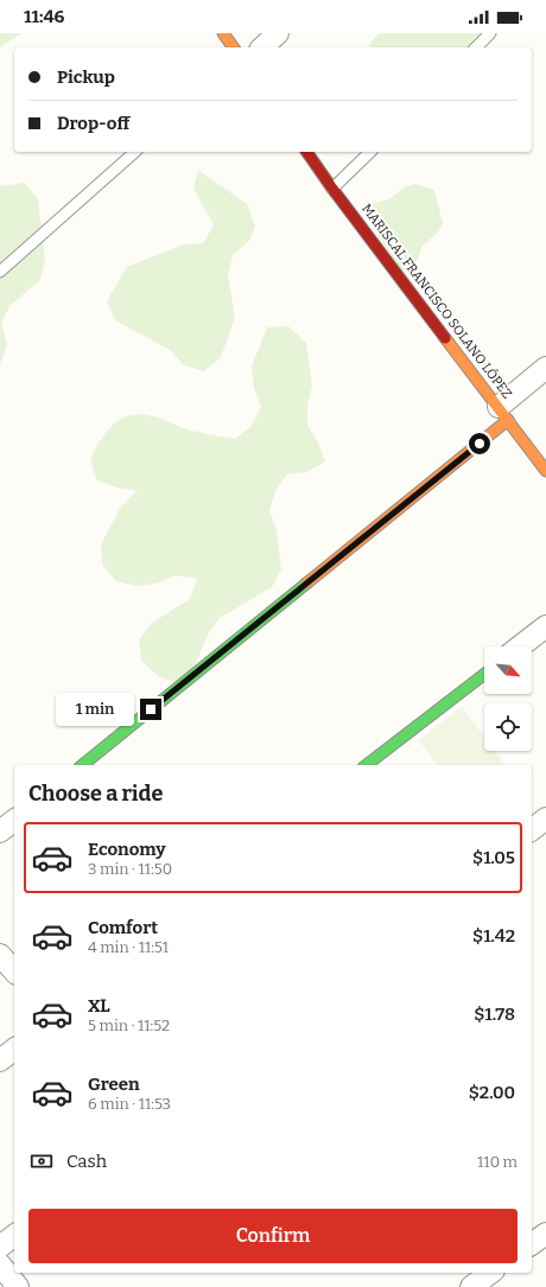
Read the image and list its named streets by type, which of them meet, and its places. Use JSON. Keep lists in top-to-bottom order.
{
  "streets": {
    "street": ["MARISCAL FRANCISCO SOLANO LÓPEZ"]
  },
  "north": "bottom right",
  "page": {
    "status": "11:46",
    "banner": ["Pickup", "Drop-off"],
    "bubble": "1 min",
    "heading": "Choose a ride",
    "list": [
      {
        "name": "Economy",
        "note": "3 min · 11:50",
        "value": "$1.05"
      },
      {
        "name": "Comfort",
        "note": "4 min · 11:51",
        "value": "$1.42"
      },
      {
        "name": "XL",
        "note": "5 min · 11:52",
        "value": "$1.78"
      },
      {
        "name": "Green",
        "note": "6 min · 11:53",
        "value": "$2.00"
      }
    ],
    "pay": ["Cash", "110 m"],
    "buttons": "Confirm"
  }
}
